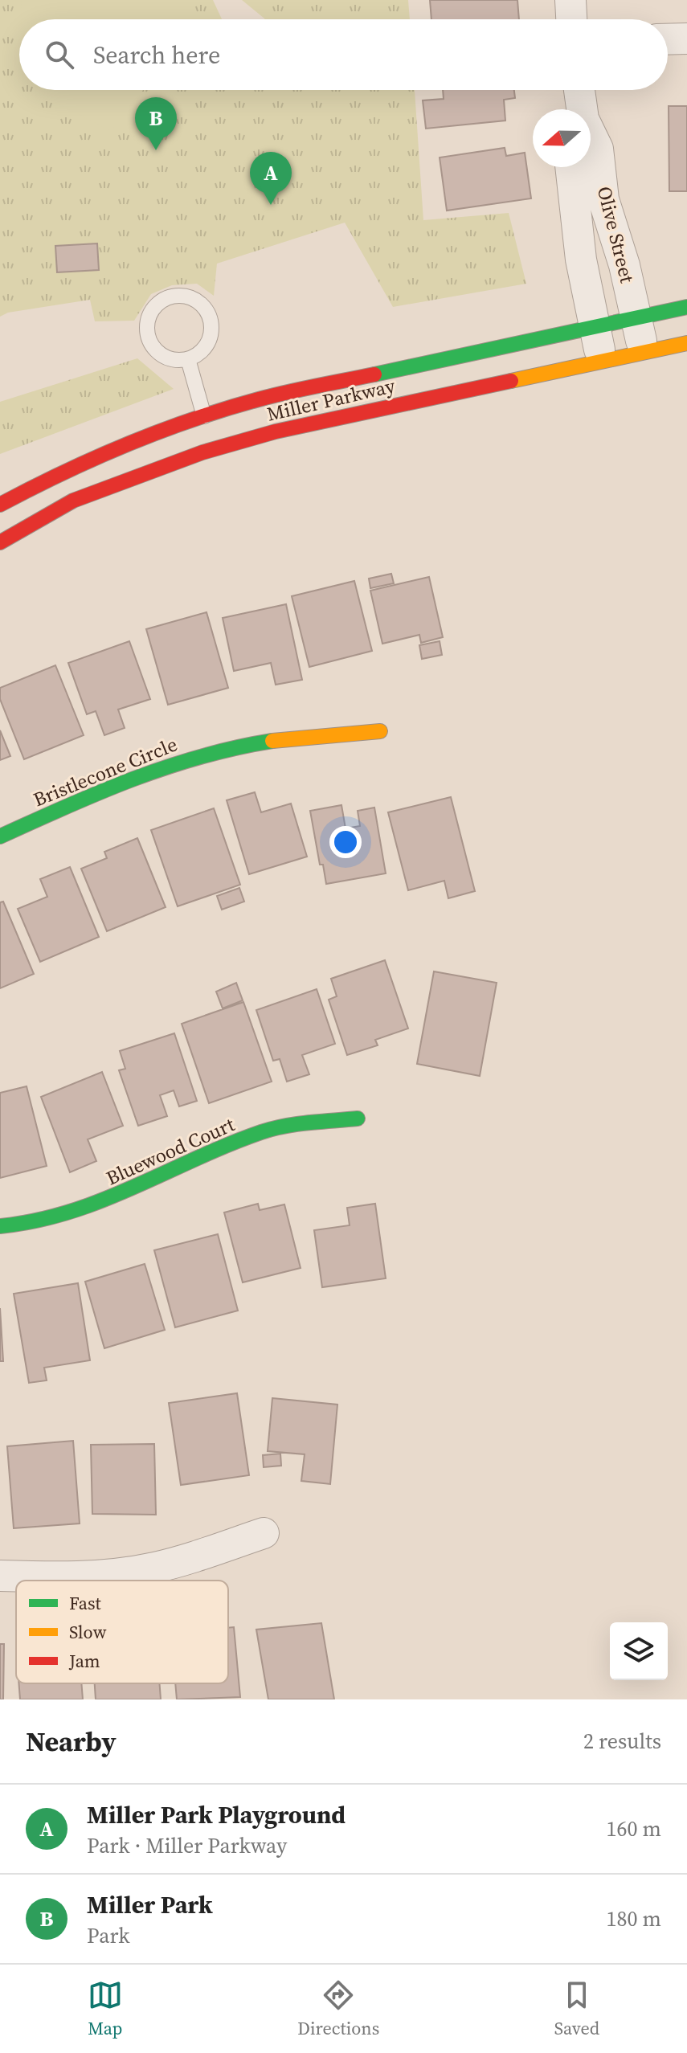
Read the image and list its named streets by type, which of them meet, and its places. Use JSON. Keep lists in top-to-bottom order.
{
  "streets": {
    "street": [
      "Olive Street",
      "Miller Parkway",
      "Bristlecone Circle",
      "Bluewood Court"
    ]
  },
  "crossings": [
    ["Olive Street", "Miller Parkway"]
  ],
  "legend": ["Fast", "Slow", "Jam"],
  "north": "left",
  "page": {
    "search": "Search here",
    "pins": ["B", "A"],
    "heading": ["Nearby", "2 results"],
    "list": [
      {
        "mark": "A",
        "name": "Miller Park Playground",
        "note": "Park · Miller Parkway",
        "value": "160 m"
      },
      {
        "mark": "B",
        "name": "Miller Park",
        "note": "Park",
        "value": "180 m"
      }
    ],
    "nav": ["Map", "Directions", "Saved"]
  }
}
